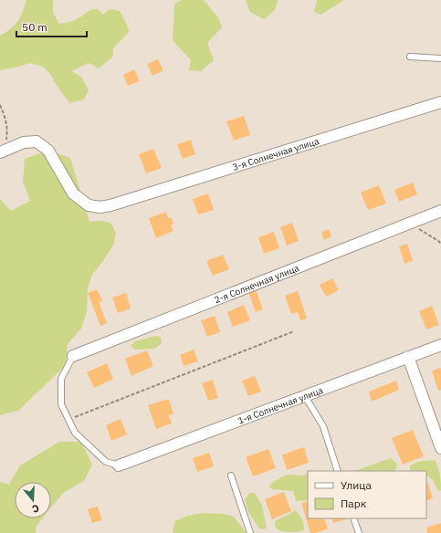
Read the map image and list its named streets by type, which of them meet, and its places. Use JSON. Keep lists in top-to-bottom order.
{
  "streets": {
    "street": ["3-я Солнечная улица", "2-я Солнечная улица", "1-я Солнечная улица"]
  },
  "legend": ["Улица", "Парк"],
  "scale_bar": "50 m",
  "north": "bottom"
}
